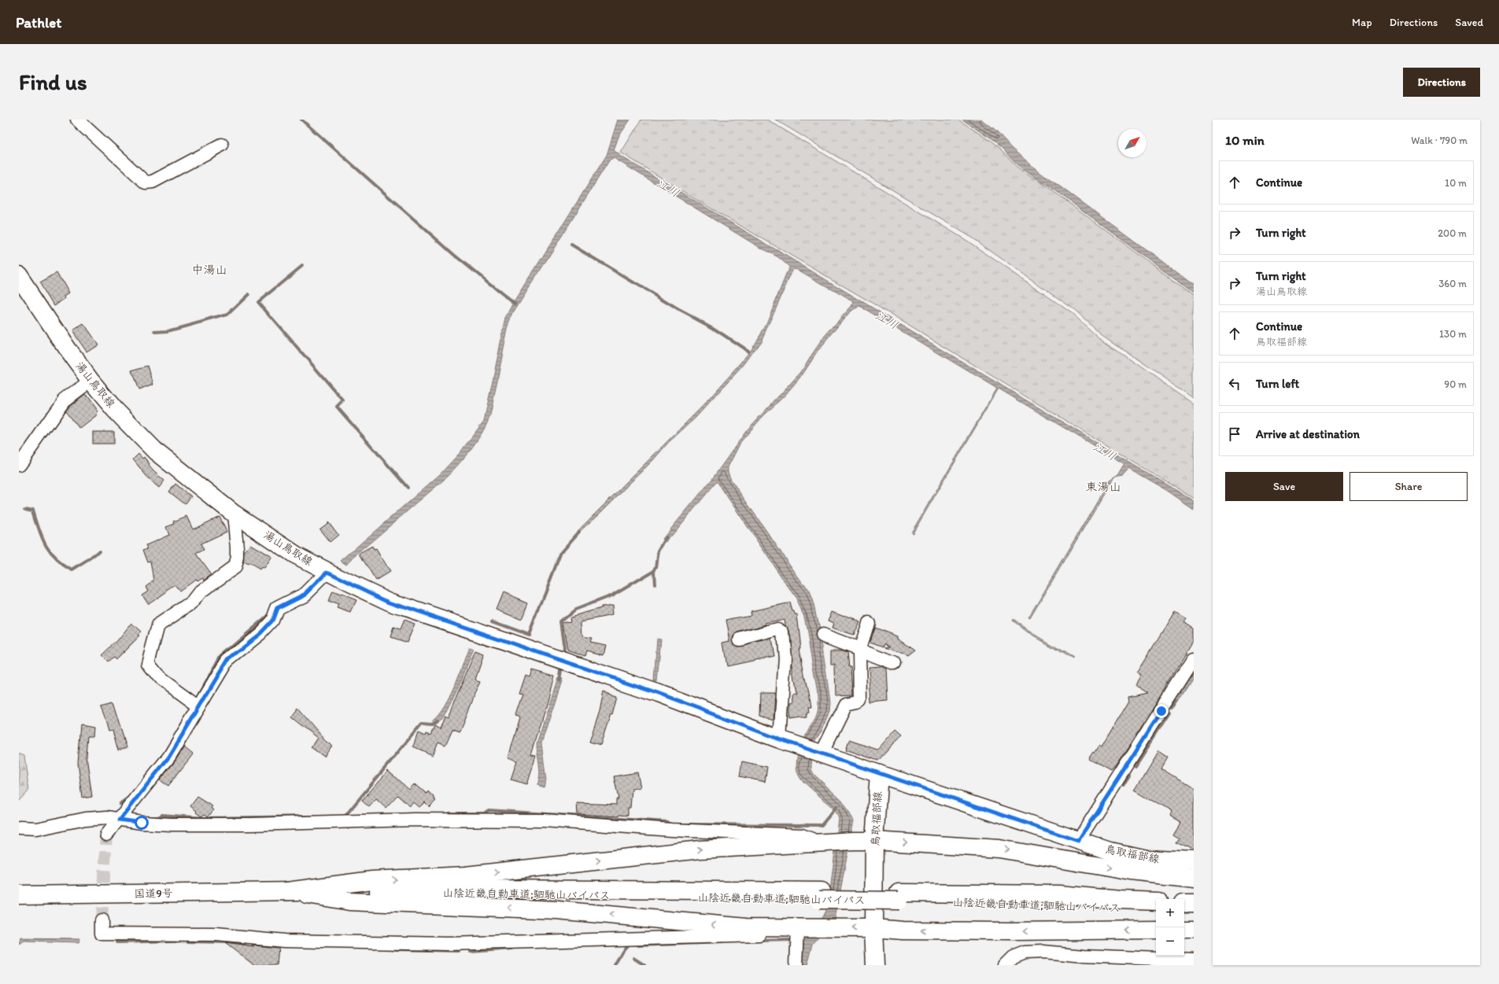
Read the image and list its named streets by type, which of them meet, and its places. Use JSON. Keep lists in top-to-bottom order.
{
  "streets": {
    "main road": [
      "湯山鳥取線",
      "鳥取福部線",
      "国道9号",
      "山陰近畿自動車道;駟馳山バイパス"
    ]
  },
  "crossings": [
    ["湯山鳥取線", "鳥取福部線"],
    ["国道9号", "山陰近畿自動車道;駟馳山バイパス"]
  ],
  "districts": ["中湯山", "東湯山"],
  "water": ["江川"],
  "north": "top right",
  "page": {
    "header": "Pathlet",
    "nav": ["Map", "Directions", "Saved"],
    "buttons": [
      "Directions",
      ["Save", "Share"]
    ],
    "title": "Find us",
    "heading": ["10 min", "Walk · 790 m"],
    "list": [
      ["Continue", "10 m"],
      ["Turn right", "200 m"],
      ["Turn right", "湯山鳥取線", "360 m"],
      ["Continue", "鳥取福部線", "130 m"],
      ["Turn left", "90 m"],
      "Arrive at destination"
    ],
    "map_buttons": ["+", "−"]
  }
}
